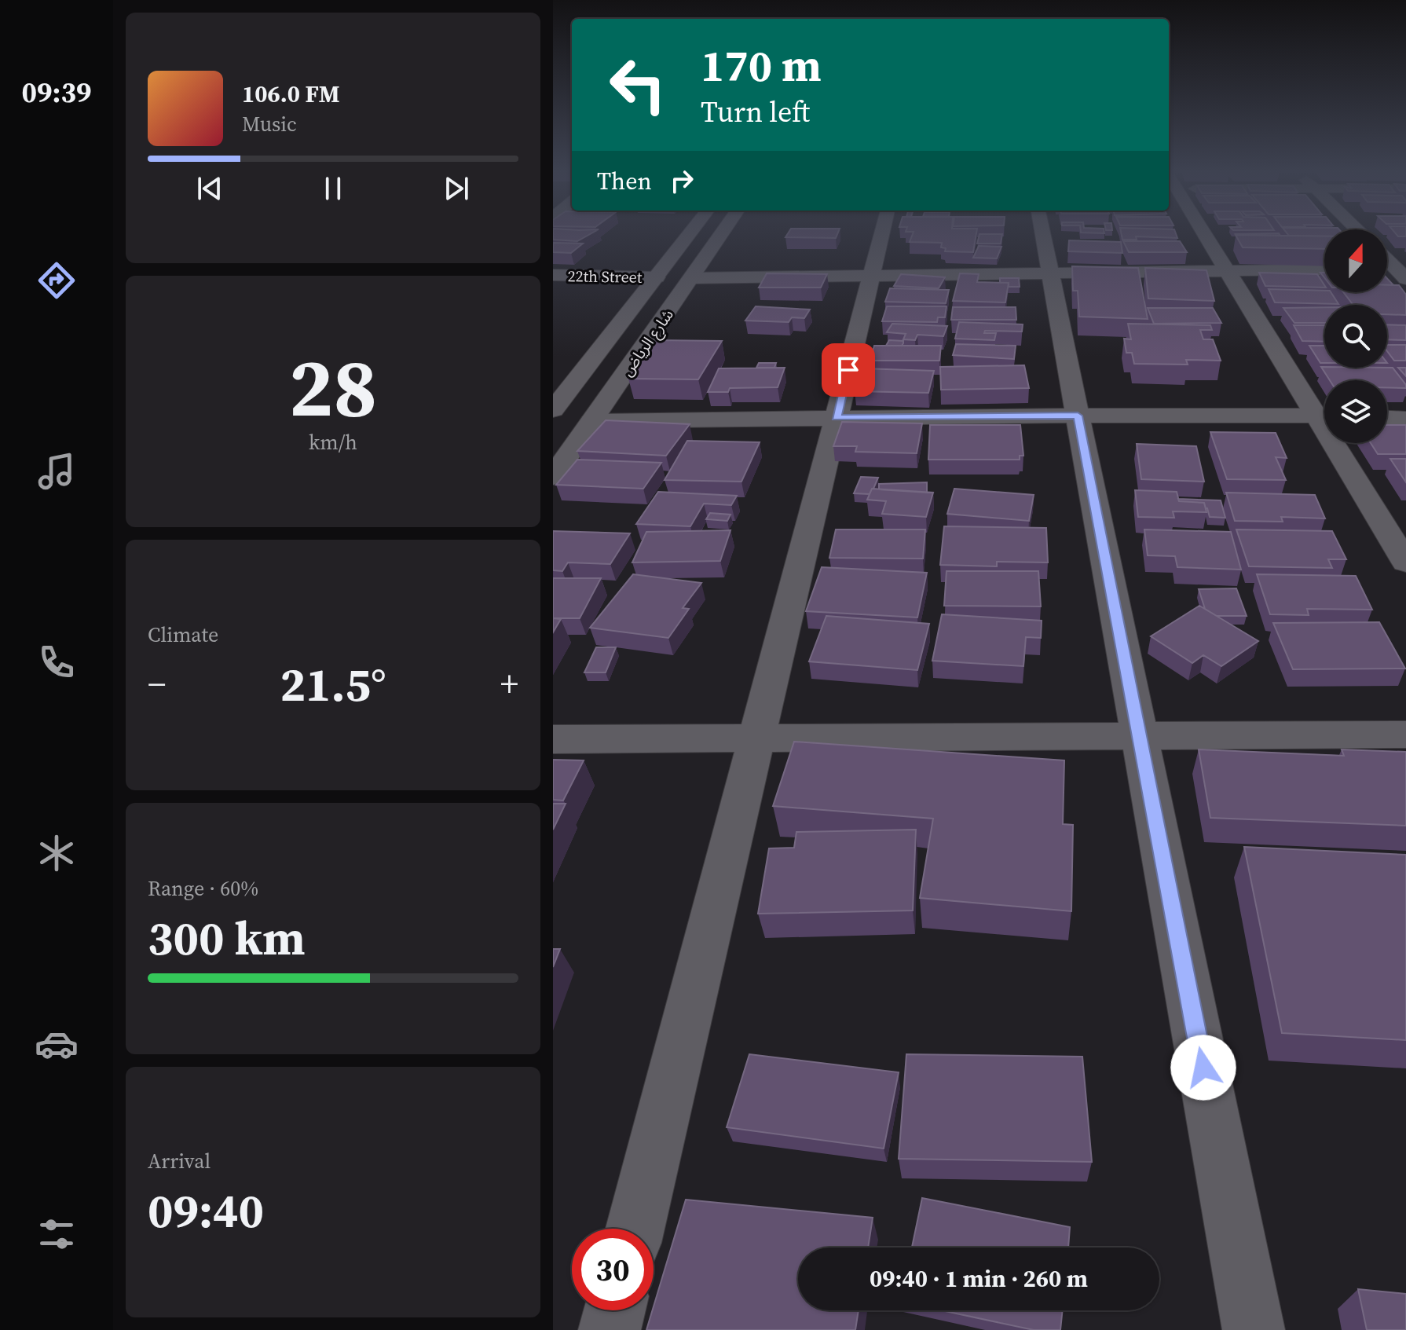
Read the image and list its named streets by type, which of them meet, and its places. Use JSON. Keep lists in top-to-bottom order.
{
  "streets": {
    "street": ["22th Street", "شارع الرياض"]
  },
  "crossings": [
    ["22th Street", "شارع الرياض"]
  ],
  "north": "top",
  "page": {
    "tabs": "09:39",
    "turn": ["170 m", "Turn left"],
    "song": ["106.0 FM", "Music"],
    "then": "Then",
    "tile": [
      ["28", "km/h"],
      "Climate",
      ["Range · 60%", "300 km"],
      ["Arrival", "09:40"]
    ],
    "heat": ["−", "21.5°", "+"],
    "limit": "30",
    "trip": "09:40 · 1 min · 260 m"
  }
}
